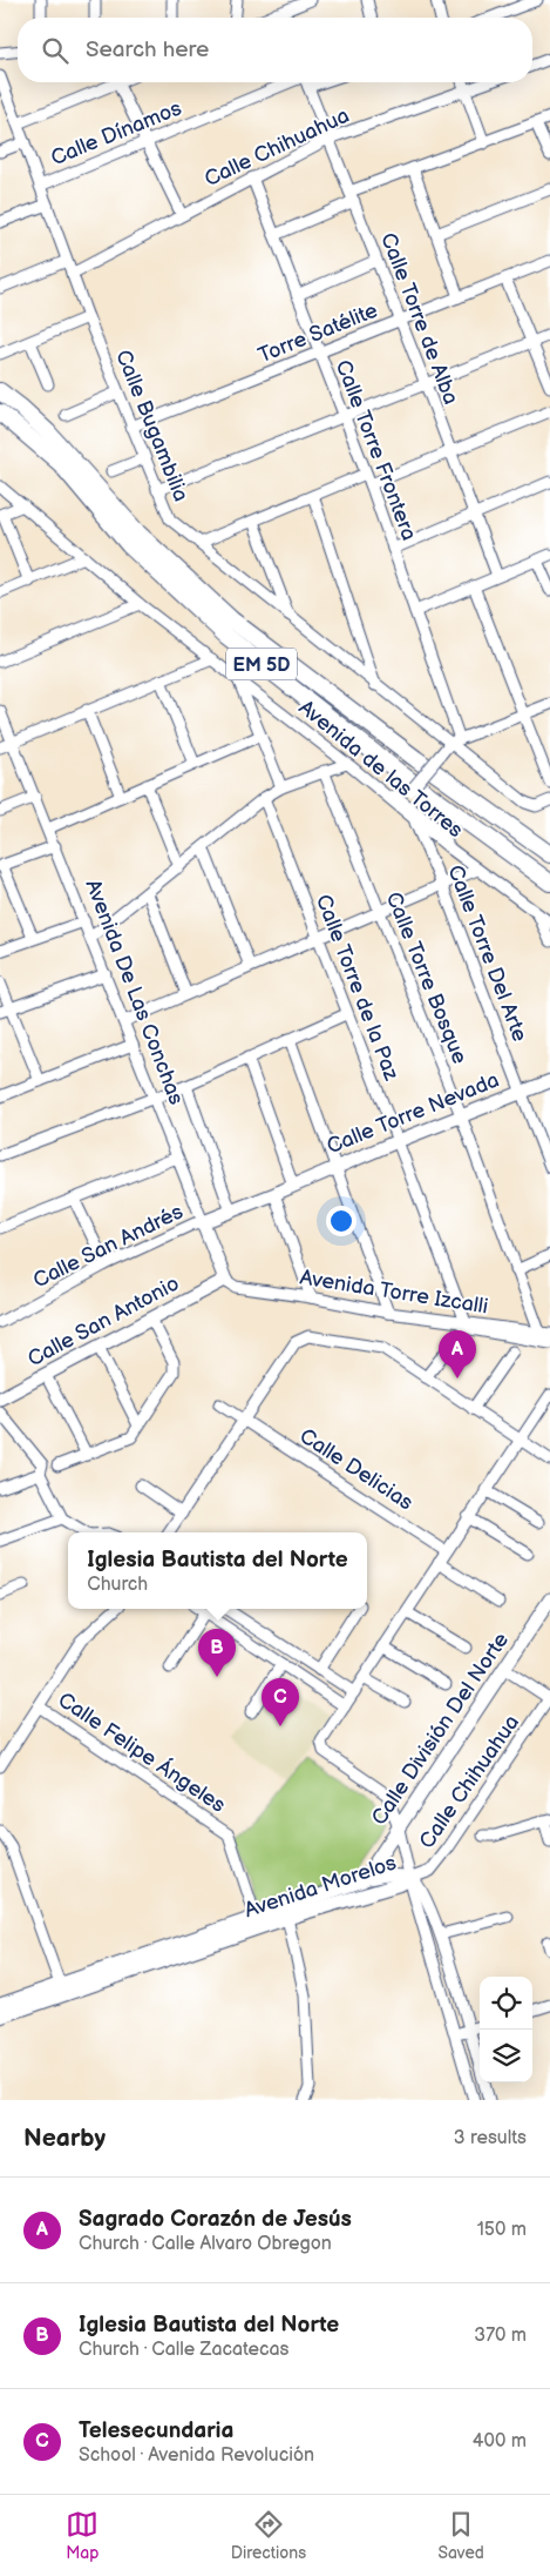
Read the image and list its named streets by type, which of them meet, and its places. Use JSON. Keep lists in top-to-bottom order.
{
  "streets": {
    "highway": ["EM 5D"],
    "main road": [
      "Avenida De Las Conchas",
      "Calle Torre Nevada",
      "Calle San Antonio",
      "Calle División Del Norte",
      "Avenida Morelos"
    ],
    "street": [
      "Calle Dínamos",
      "Calle Chihuahua",
      "Calle Torre de Alba",
      "Torre Satélite",
      "Calle Bugambilia",
      "Calle Torre Frontera",
      "Avenida de las Torres",
      "Calle Torre Del Arte",
      "Calle Torre Bosque",
      "Calle Torre de la Paz",
      "Calle San Andrés",
      "Avenida Torre Izcalli",
      "Calle Delicias",
      "Calle Felipe Ángeles"
    ]
  },
  "crossings": [
    ["Calle Dínamos", "Calle Bugambilia"],
    ["Calle Chihuahua", "Calle Torre de Alba"],
    ["Calle Chihuahua", "Calle Bugambilia"],
    ["Calle Chihuahua", "Calle Torre Frontera"],
    ["Calle Chihuahua", "Avenida Morelos"],
    ["Calle Torre de Alba", "Torre Satélite"],
    ["Torre Satélite", "Calle Bugambilia"],
    ["Torre Satélite", "Calle Torre Frontera"],
    ["Calle Bugambilia", "Calle Torre Frontera"],
    ["Avenida de las Torres", "Calle Torre Del Arte"],
    ["Calle Torre Del Arte", "Calle Torre Nevada"],
    ["Calle Torre Bosque", "Calle Torre Nevada"],
    ["Calle Torre Bosque", "Avenida Torre Izcalli"],
    ["Calle Torre de la Paz", "Calle Torre Nevada"],
    ["Calle Torre de la Paz", "Avenida Torre Izcalli"],
    ["Avenida De Las Conchas", "Calle Torre Nevada"],
    ["Avenida De Las Conchas", "Calle San Andrés"],
    ["Avenida De Las Conchas", "Avenida Torre Izcalli"],
    ["Avenida De Las Conchas", "Calle San Antonio"],
    ["Calle Torre Nevada", "Calle San Andrés"],
    ["Avenida Torre Izcalli", "Calle San Antonio"],
    ["Calle División Del Norte", "Avenida Morelos"],
    ["Calle Felipe Ángeles", "Avenida Morelos"]
  ],
  "page": {
    "search": "Search here",
    "pins": ["A", "B", "C"],
    "popup": ["Iglesia Bautista del Norte", "Church"],
    "heading": ["Nearby", "3 results"],
    "list": [
      {
        "mark": "A",
        "name": "Sagrado Corazón de Jesús",
        "note": "Church · Calle Alvaro Obregon",
        "value": "150 m"
      },
      {
        "mark": "B",
        "name": "Iglesia Bautista del Norte",
        "note": "Church · Calle Zacatecas",
        "value": "370 m"
      },
      {
        "mark": "C",
        "name": "Telesecundaria",
        "note": "School · Avenida Revolución",
        "value": "400 m"
      }
    ],
    "nav": ["Map", "Directions", "Saved"]
  }
}
